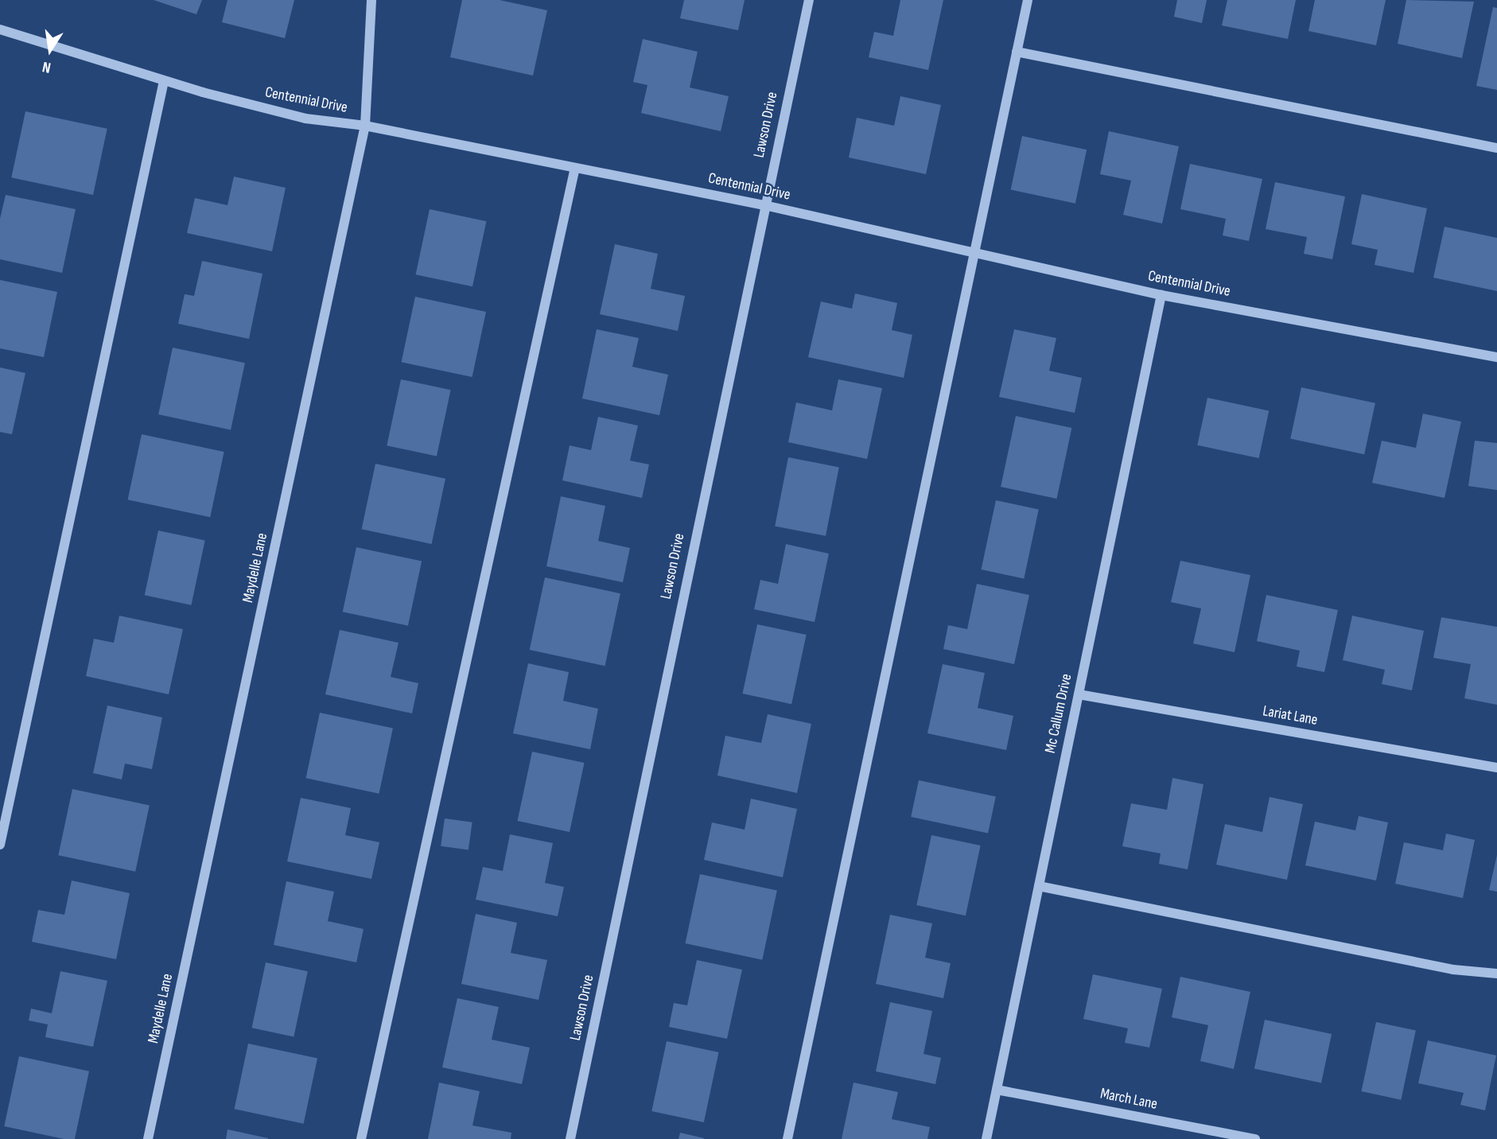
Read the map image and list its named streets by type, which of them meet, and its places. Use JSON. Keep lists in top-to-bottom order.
{
  "streets": {
    "street": [
      "Centennial Drive",
      "Lawson Drive",
      "Maydelle Lane",
      "Mc Callum Drive",
      "Lariat Lane",
      "March Lane"
    ]
  },
  "crossings": [
    ["Centennial Drive", "Lawson Drive"],
    ["Centennial Drive", "Maydelle Lane"],
    ["Centennial Drive", "Mc Callum Drive"],
    ["Mc Callum Drive", "Lariat Lane"],
    ["Mc Callum Drive", "March Lane"]
  ],
  "north": "bottom"
}
